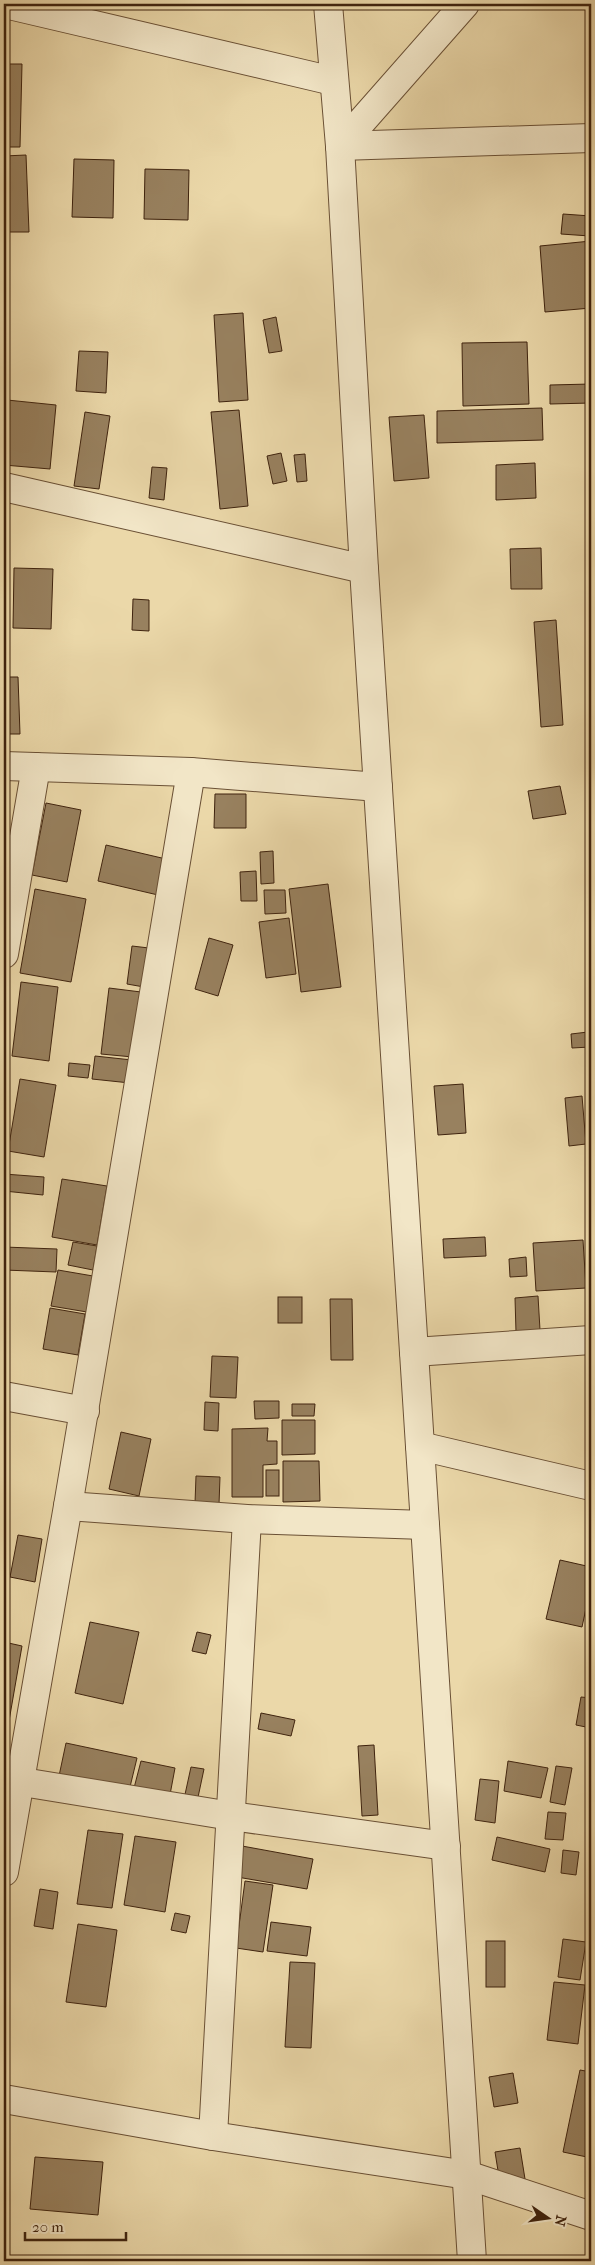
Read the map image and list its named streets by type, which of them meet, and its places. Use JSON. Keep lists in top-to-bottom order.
{
  "scale_bar": "20 m",
  "north": "right"
}
